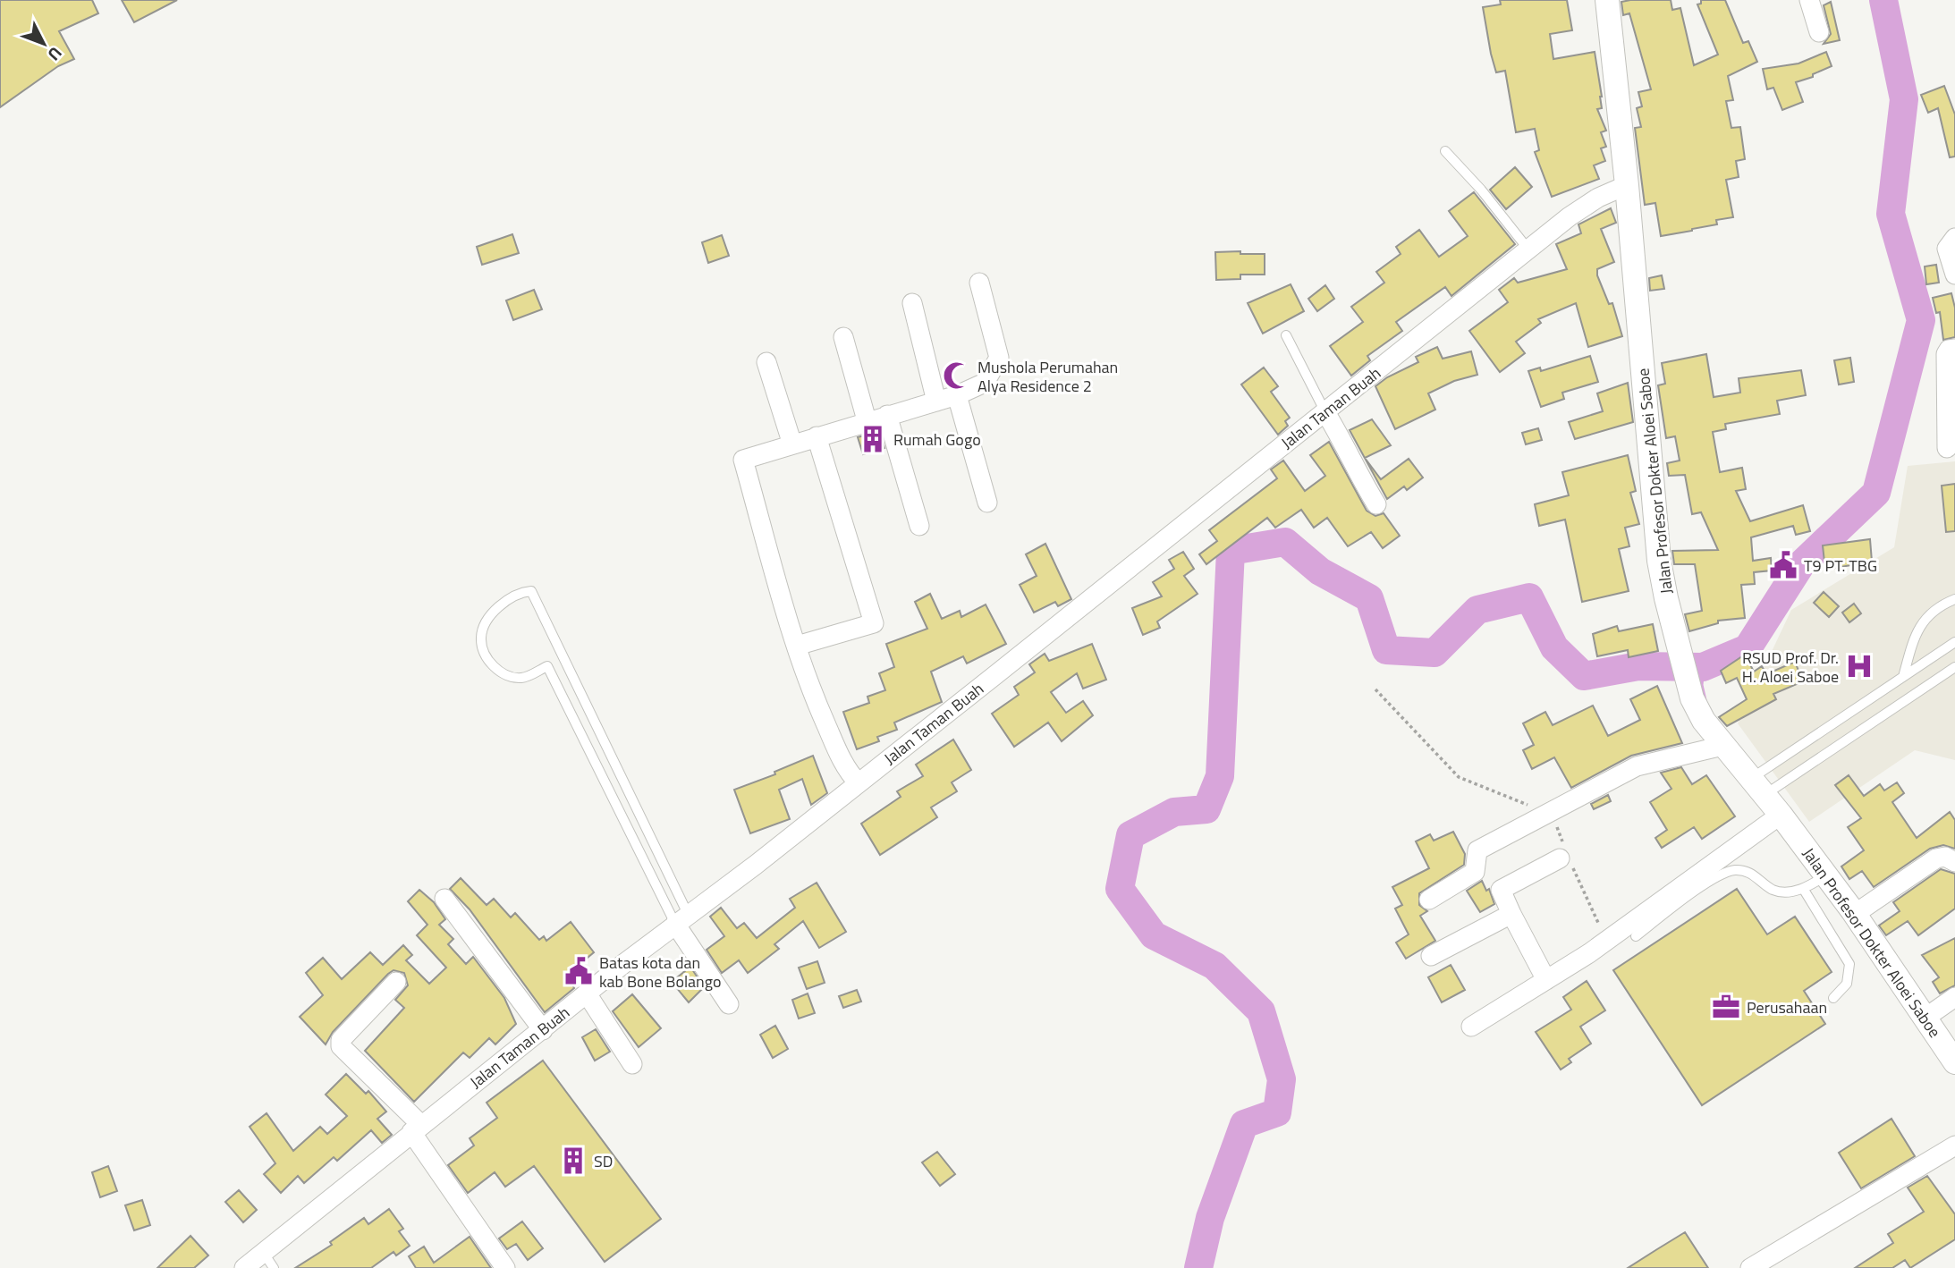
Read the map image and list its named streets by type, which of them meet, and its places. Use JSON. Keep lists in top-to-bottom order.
{
  "streets": {
    "street": ["Jalan Taman Buah", "Jalan Profesor Dokter Aloei Saboe"]
  },
  "crossings": [
    ["Jalan Taman Buah", "Jalan Profesor Dokter Aloei Saboe"]
  ],
  "places": {
    "mosque": ["Mushola Perumahan Alya Residence 2"],
    "building": ["Rumah Gogo", "SD"],
    "public building": ["T9 PT. TBG", "Batas kota dan kab Bone Bolango"],
    "hospital": ["RSUD Prof. Dr. H. Aloei Saboe"],
    "office": ["Perusahaan"]
  },
  "north": "bottom right"
}
